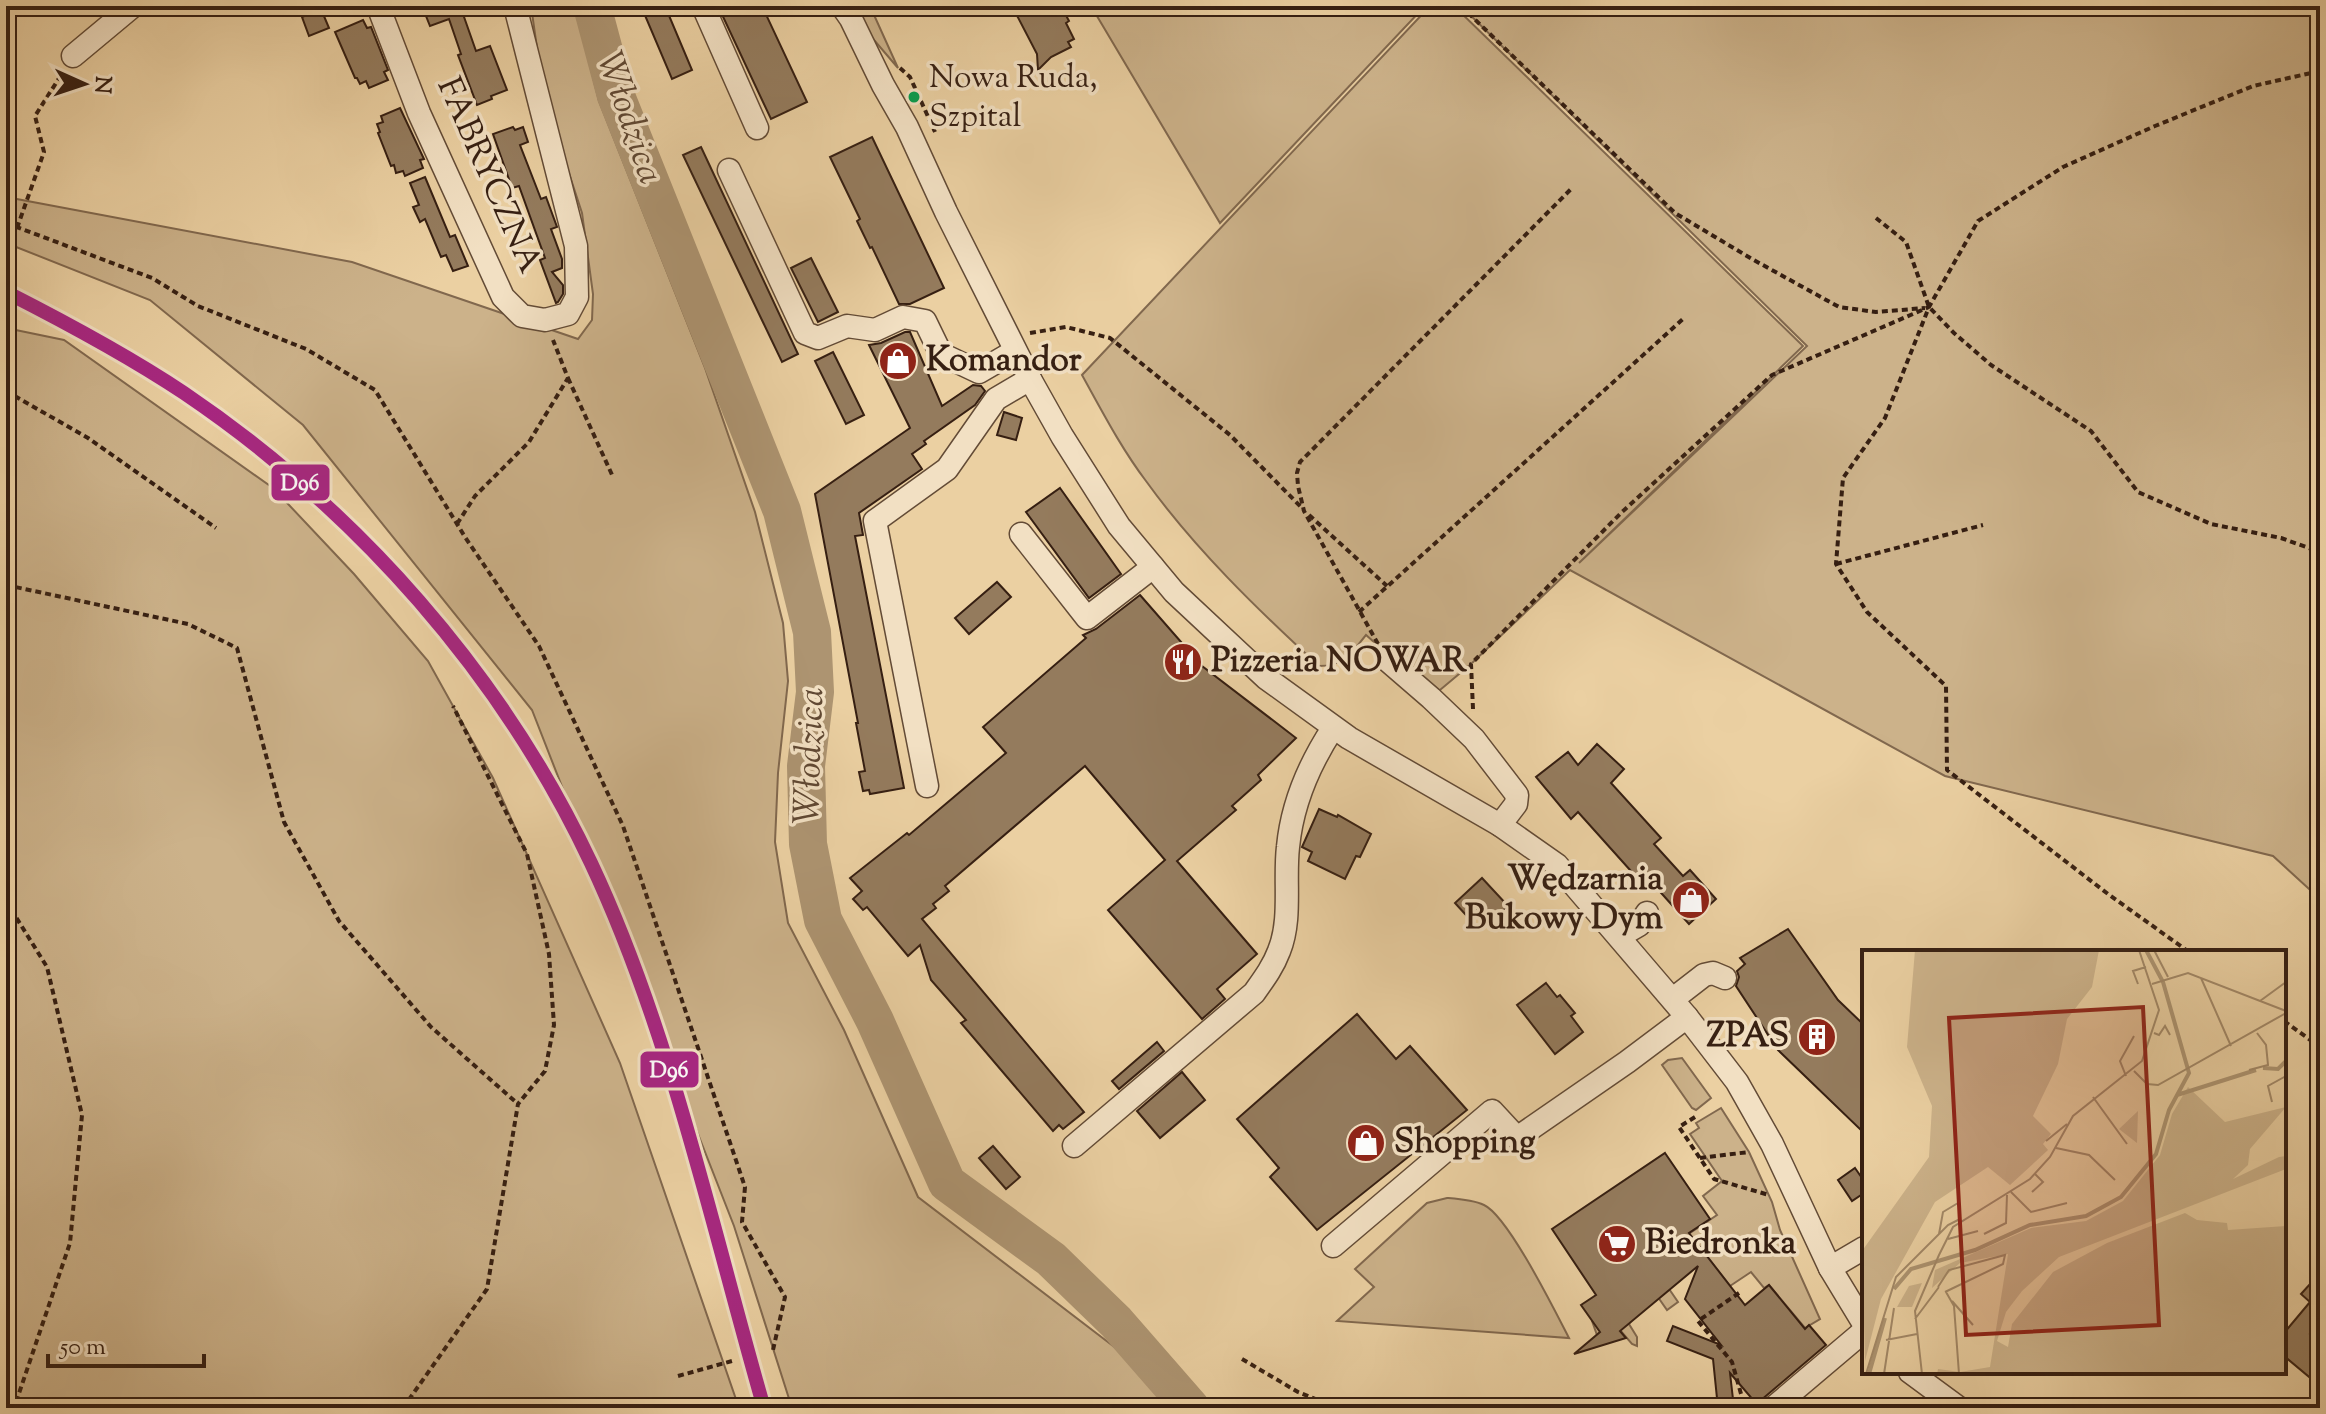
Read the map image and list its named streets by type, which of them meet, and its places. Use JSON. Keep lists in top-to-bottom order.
{
  "streets": {
    "street": ["FABRYCZNA"]
  },
  "water": ["Włodzica"],
  "places": {
    "other": ["Nowa Ruda, Szpital"],
    "shop": ["Komandor", "Wędzarnia Bukowy Dym", "Shopping"],
    "restaurant": ["Pizzeria NOWAR"],
    "building": ["ZPAS"],
    "supermarket": ["Biedronka"]
  },
  "lines": ["transit line D96"],
  "scale_bar": "50 m",
  "north": "right"
}
